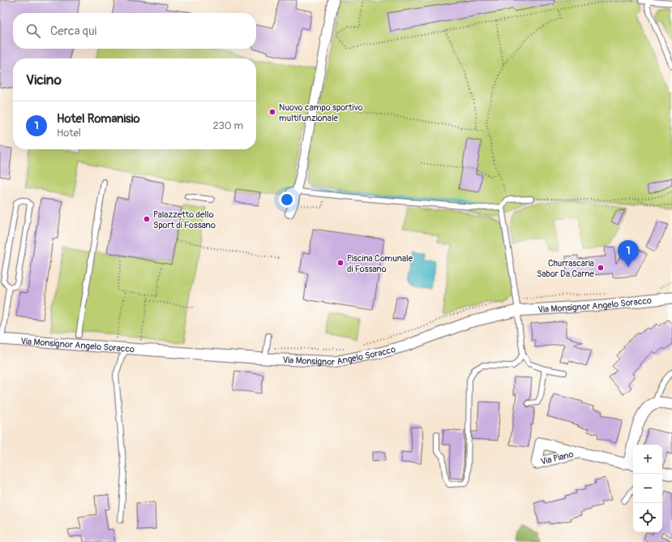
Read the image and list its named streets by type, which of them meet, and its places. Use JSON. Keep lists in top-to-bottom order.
{
  "streets": {
    "street": ["Via Monsignor Angelo Soracco", "Via Piano"]
  },
  "places": [
    "Nuovo campo sportivo multifunzionale",
    "Palazzetto dello Sport di Fossano",
    "Piscina Comunale di Fossano",
    "Churrascaria Sabor Da Carne"
  ],
  "page": {
    "search": "Cerca qui",
    "heading": "Vicino",
    "list": [
      {
        "mark": "1",
        "name": "Hotel Romanisio",
        "note": "Hotel",
        "value": "230 m"
      }
    ],
    "pins": "1",
    "map_buttons": ["+", "−"]
  }
}
